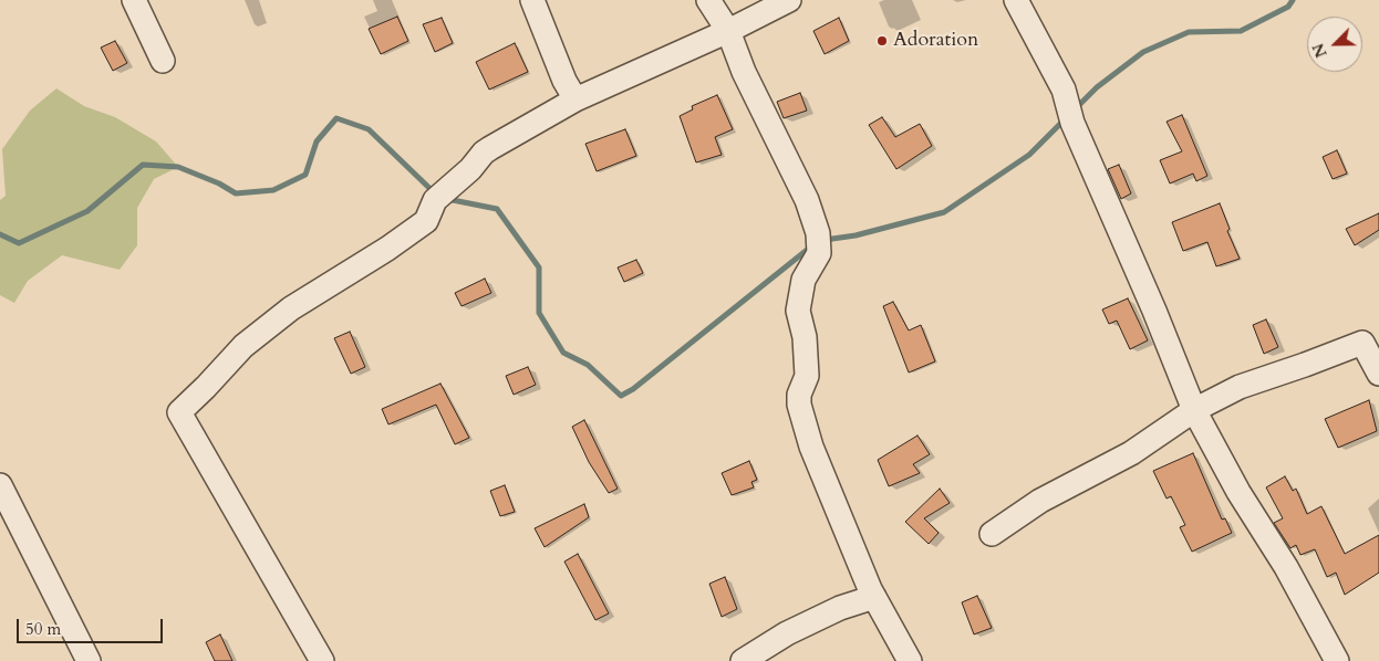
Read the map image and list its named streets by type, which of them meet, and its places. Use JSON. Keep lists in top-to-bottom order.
{
  "places": ["Adoration"],
  "scale_bar": "50 m",
  "north": "bottom left"
}
